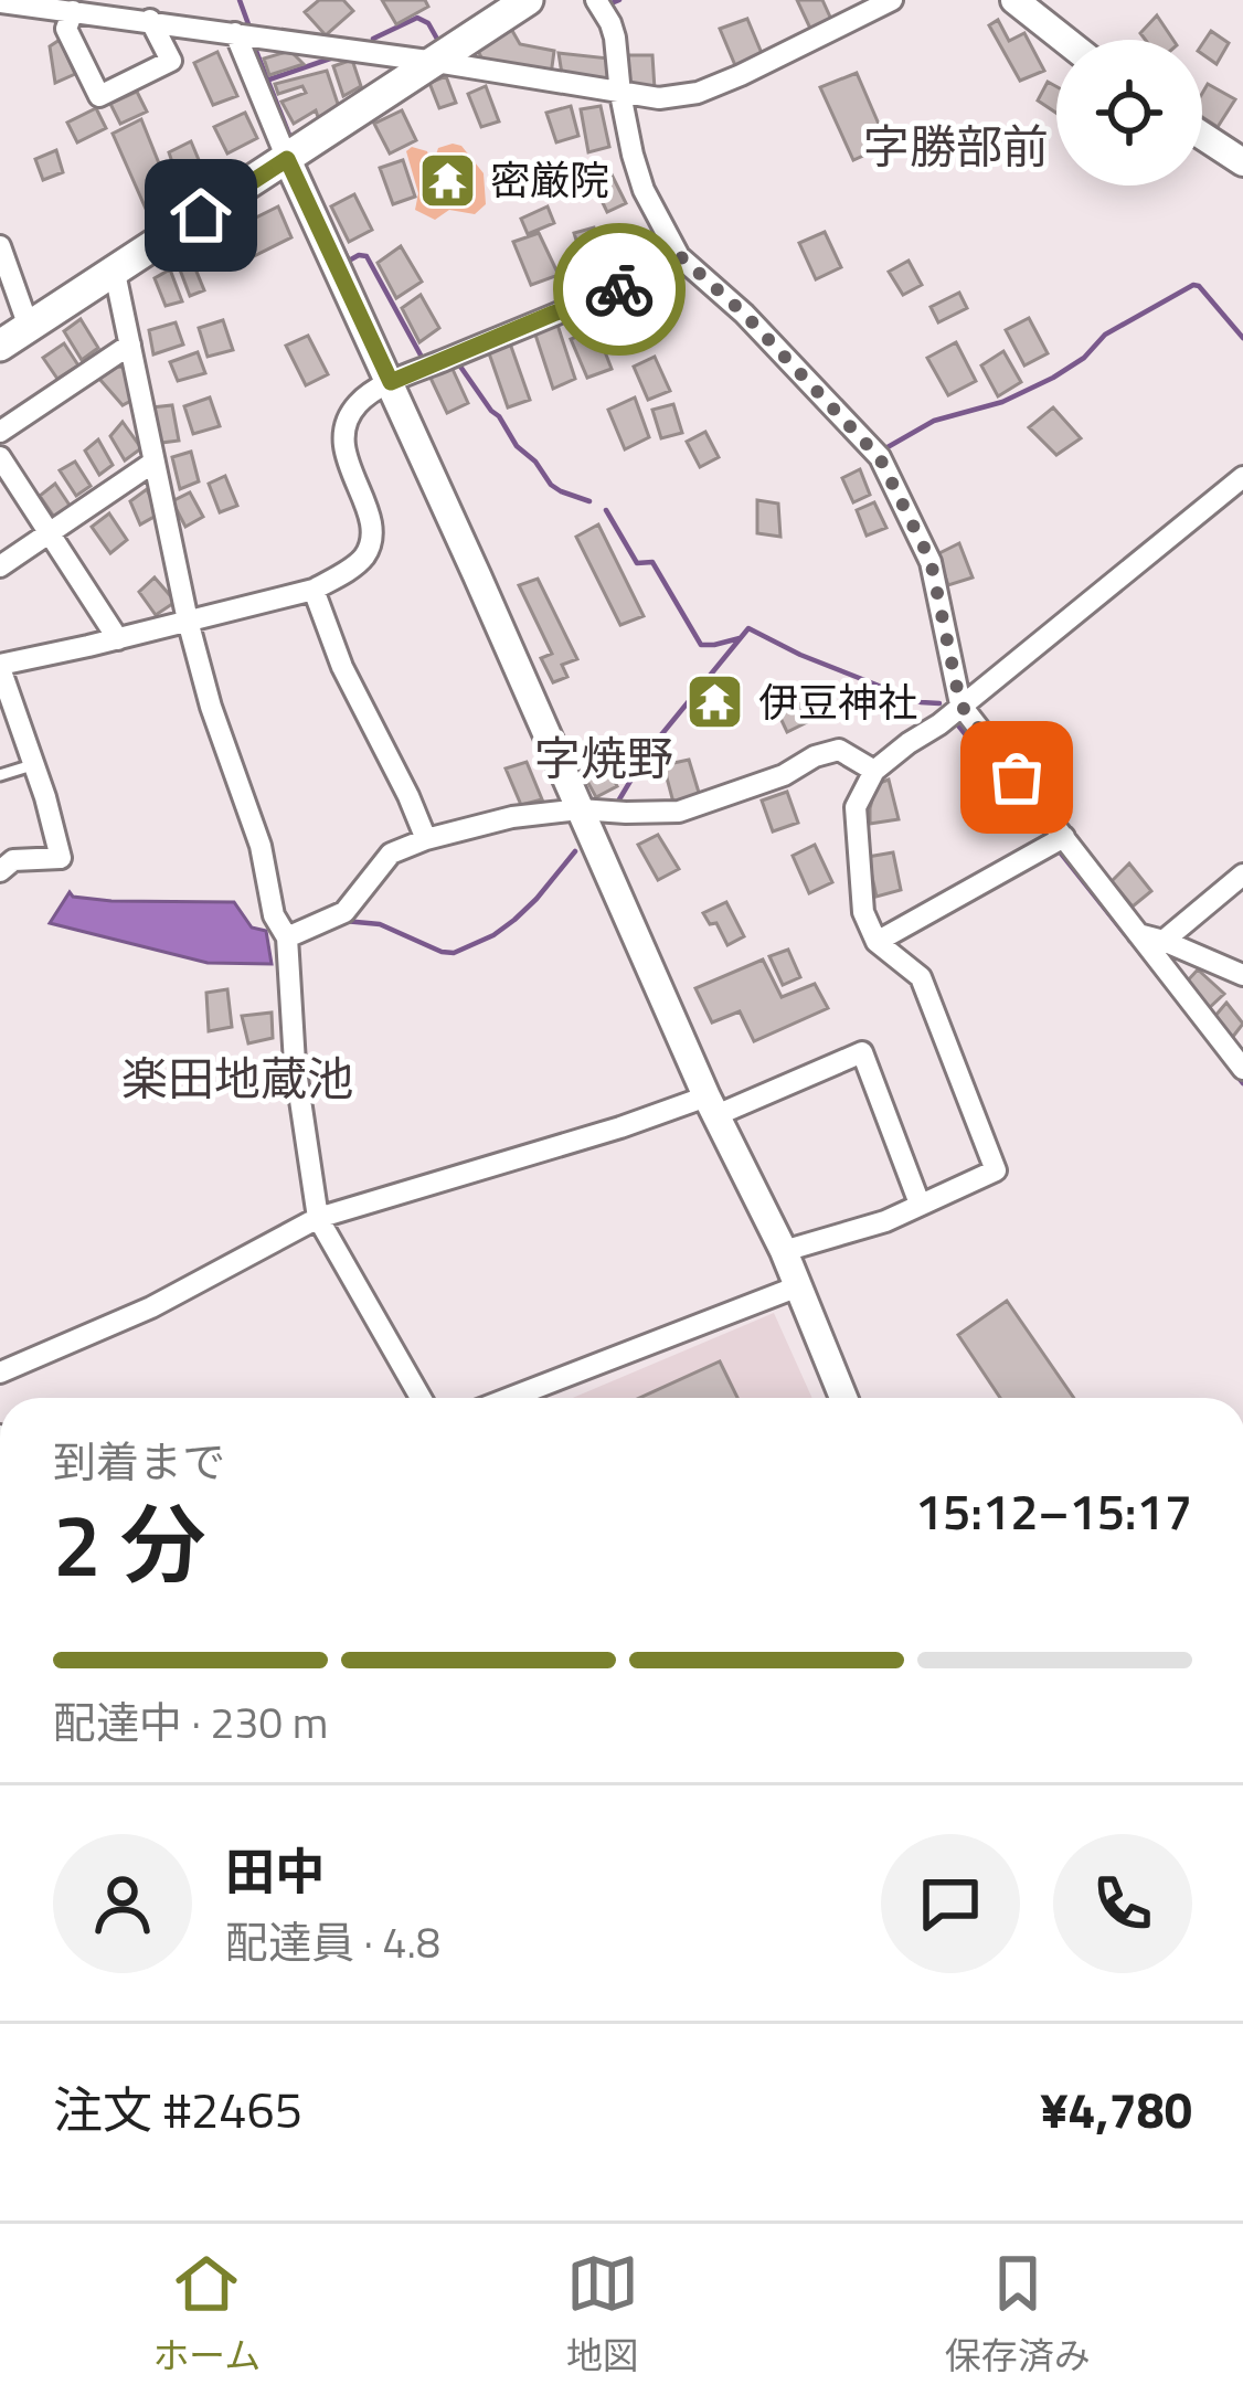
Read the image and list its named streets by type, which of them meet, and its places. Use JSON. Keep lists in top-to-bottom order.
{
  "districts": ["字勝部前", "字焼野", "楽田地蔵池"],
  "places": {
    "temple": ["密厳院", "伊豆神社"]
  },
  "page": {
    "heading": ["2 分", "到着まで", "15:12–15:17"],
    "panel": [
      "田中",
      "配達員 · 4.8",
      "注文 #2465",
      "¥4,780"
    ],
    "bar": "配達中 · 230 m",
    "tabs": ["ホーム", "地図", "保存済み"]
  }
}
